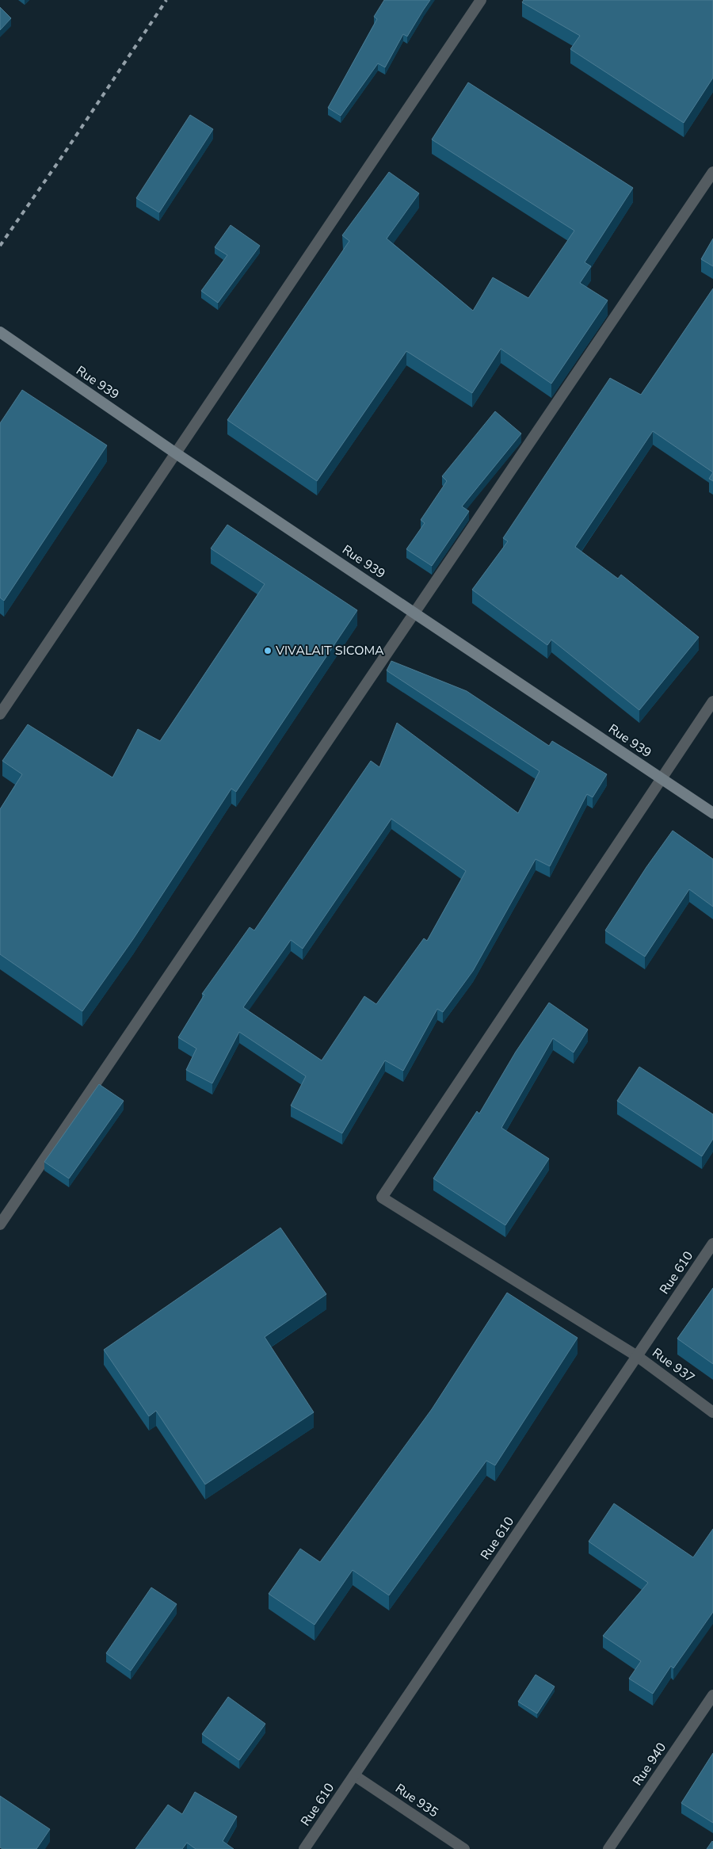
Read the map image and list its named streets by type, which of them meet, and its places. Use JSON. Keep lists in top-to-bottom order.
{
  "streets": {
    "main road": ["Rue 939"],
    "street": [
      "Rue 610",
      "Rue 937",
      "Rue 940",
      "Rue 935"
    ]
  },
  "crossings": [
    ["Rue 939", "Rue 937"],
    ["Rue 610", "Rue 937"],
    ["Rue 610", "Rue 935"]
  ],
  "places": ["VIVALAIT SICOMA"]
}
